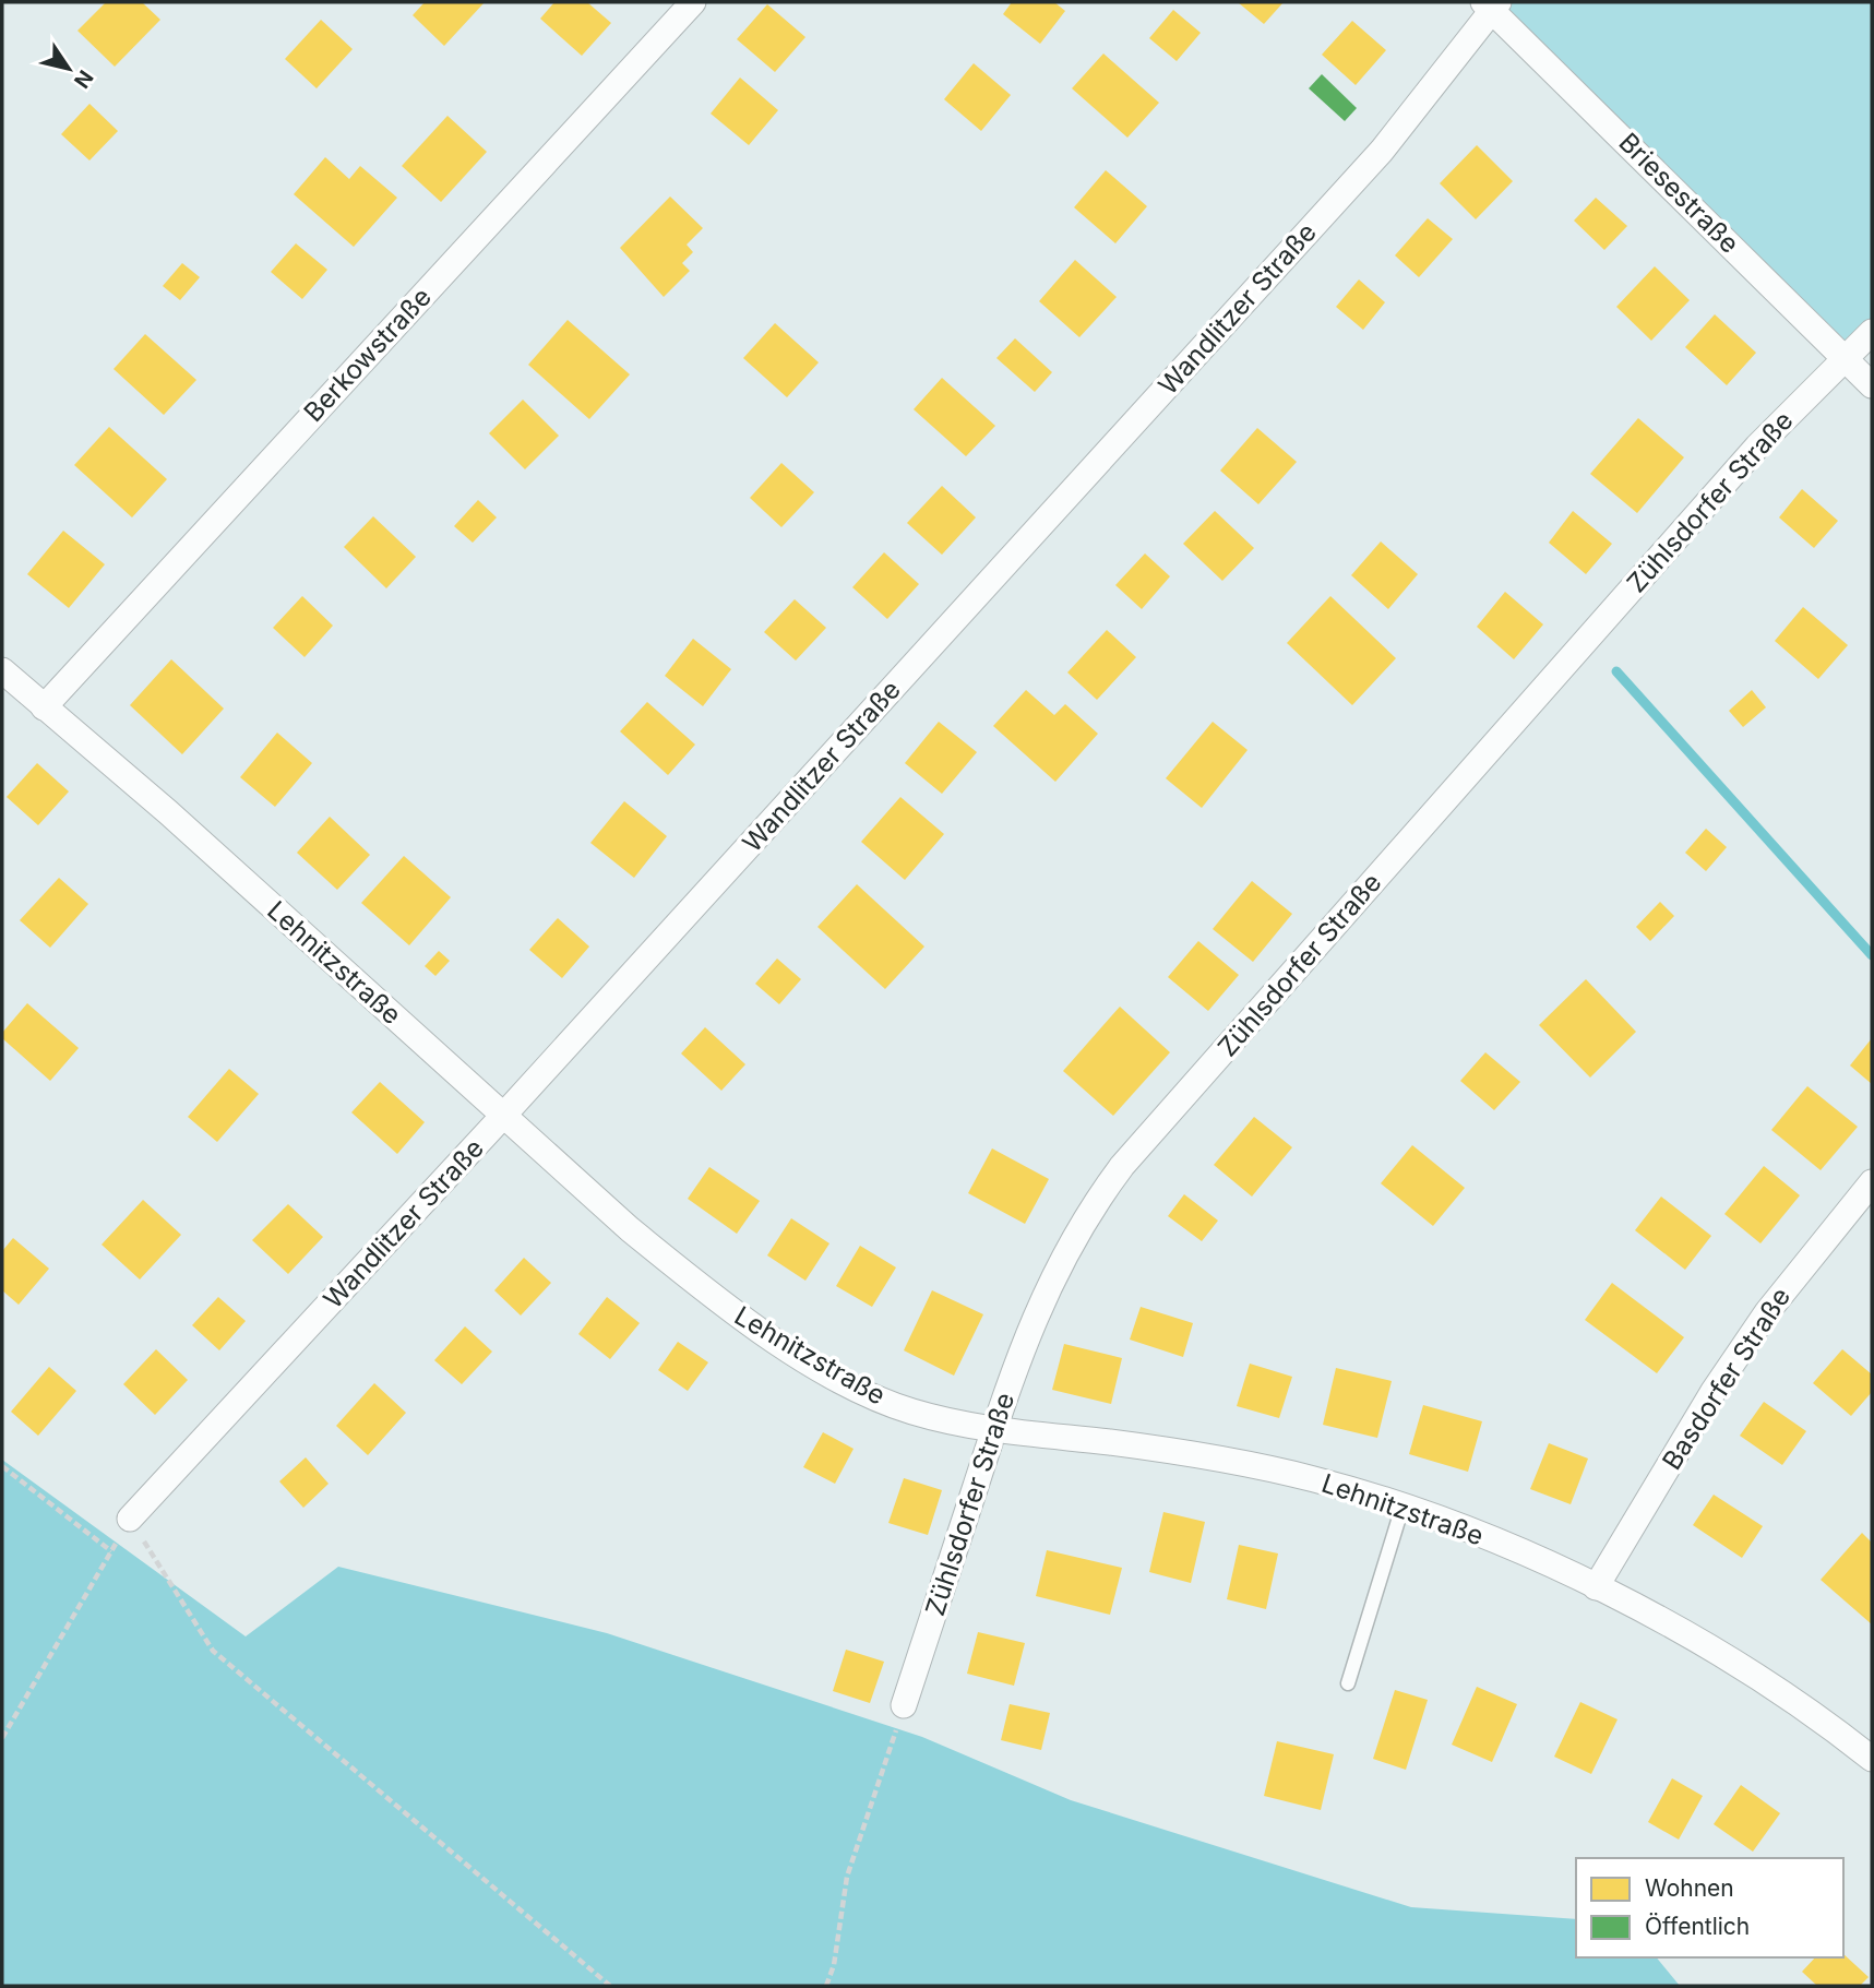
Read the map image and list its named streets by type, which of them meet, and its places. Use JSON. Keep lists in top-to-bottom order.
{
  "streets": {
    "street": [
      "Briesestraße",
      "Wandlitzer Straße",
      "Berkowstraße",
      "Zühlsdorfer Straße",
      "Lehnitzstraße",
      "Basdorfer Straße"
    ]
  },
  "crossings": [
    ["Briesestraße", "Wandlitzer Straße"],
    ["Briesestraße", "Zühlsdorfer Straße"],
    ["Wandlitzer Straße", "Lehnitzstraße"],
    ["Berkowstraße", "Lehnitzstraße"],
    ["Zühlsdorfer Straße", "Lehnitzstraße"],
    ["Lehnitzstraße", "Basdorfer Straße"]
  ],
  "legend": ["Wohnen", "Öffentlich"],
  "north": "bottom right"
}
